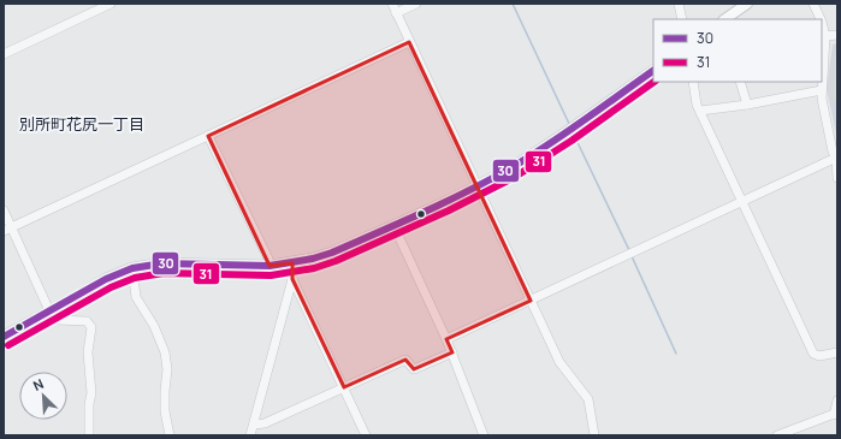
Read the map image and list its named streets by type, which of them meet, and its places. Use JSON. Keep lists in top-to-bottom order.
{
  "districts": ["別所町花尻一丁目"],
  "lines": ["transit line 30", "transit line 31"],
  "legend": ["30", "31"],
  "north": "top left"
}
